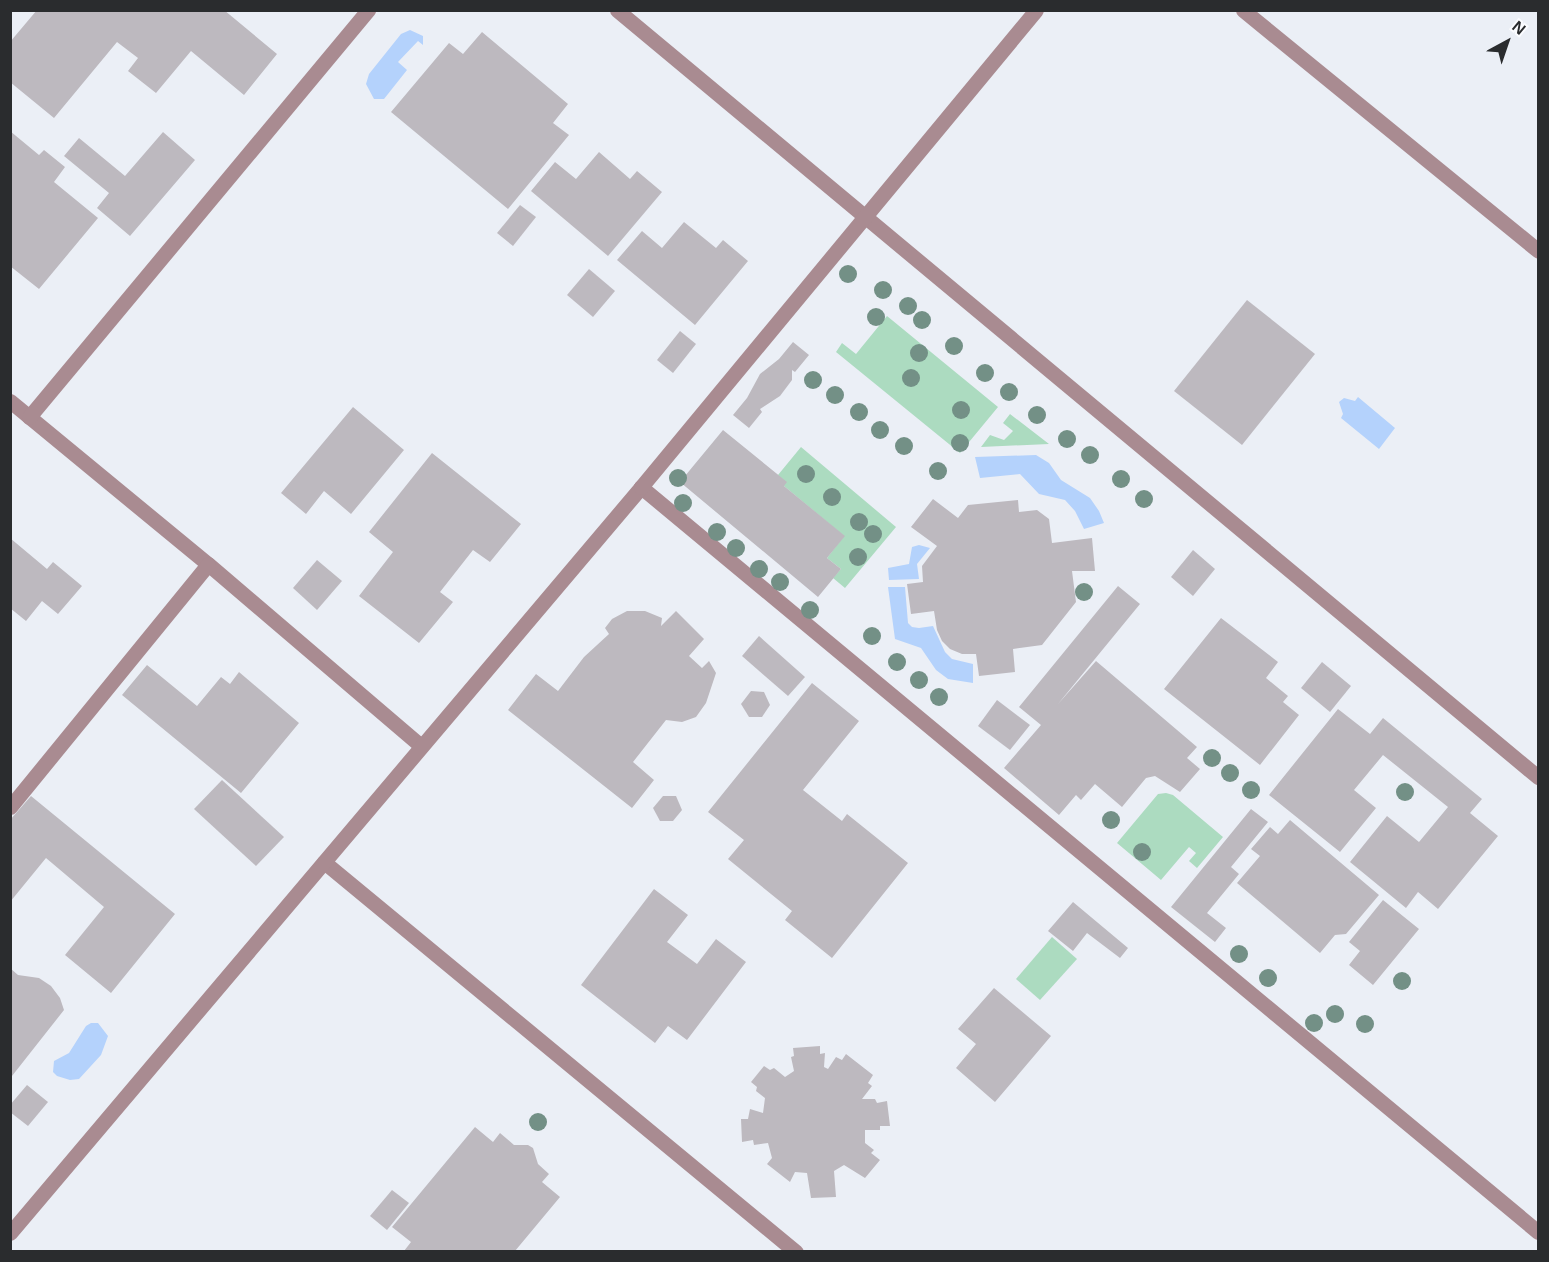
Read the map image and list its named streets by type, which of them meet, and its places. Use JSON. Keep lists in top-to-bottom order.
{
  "north": "top right"
}
